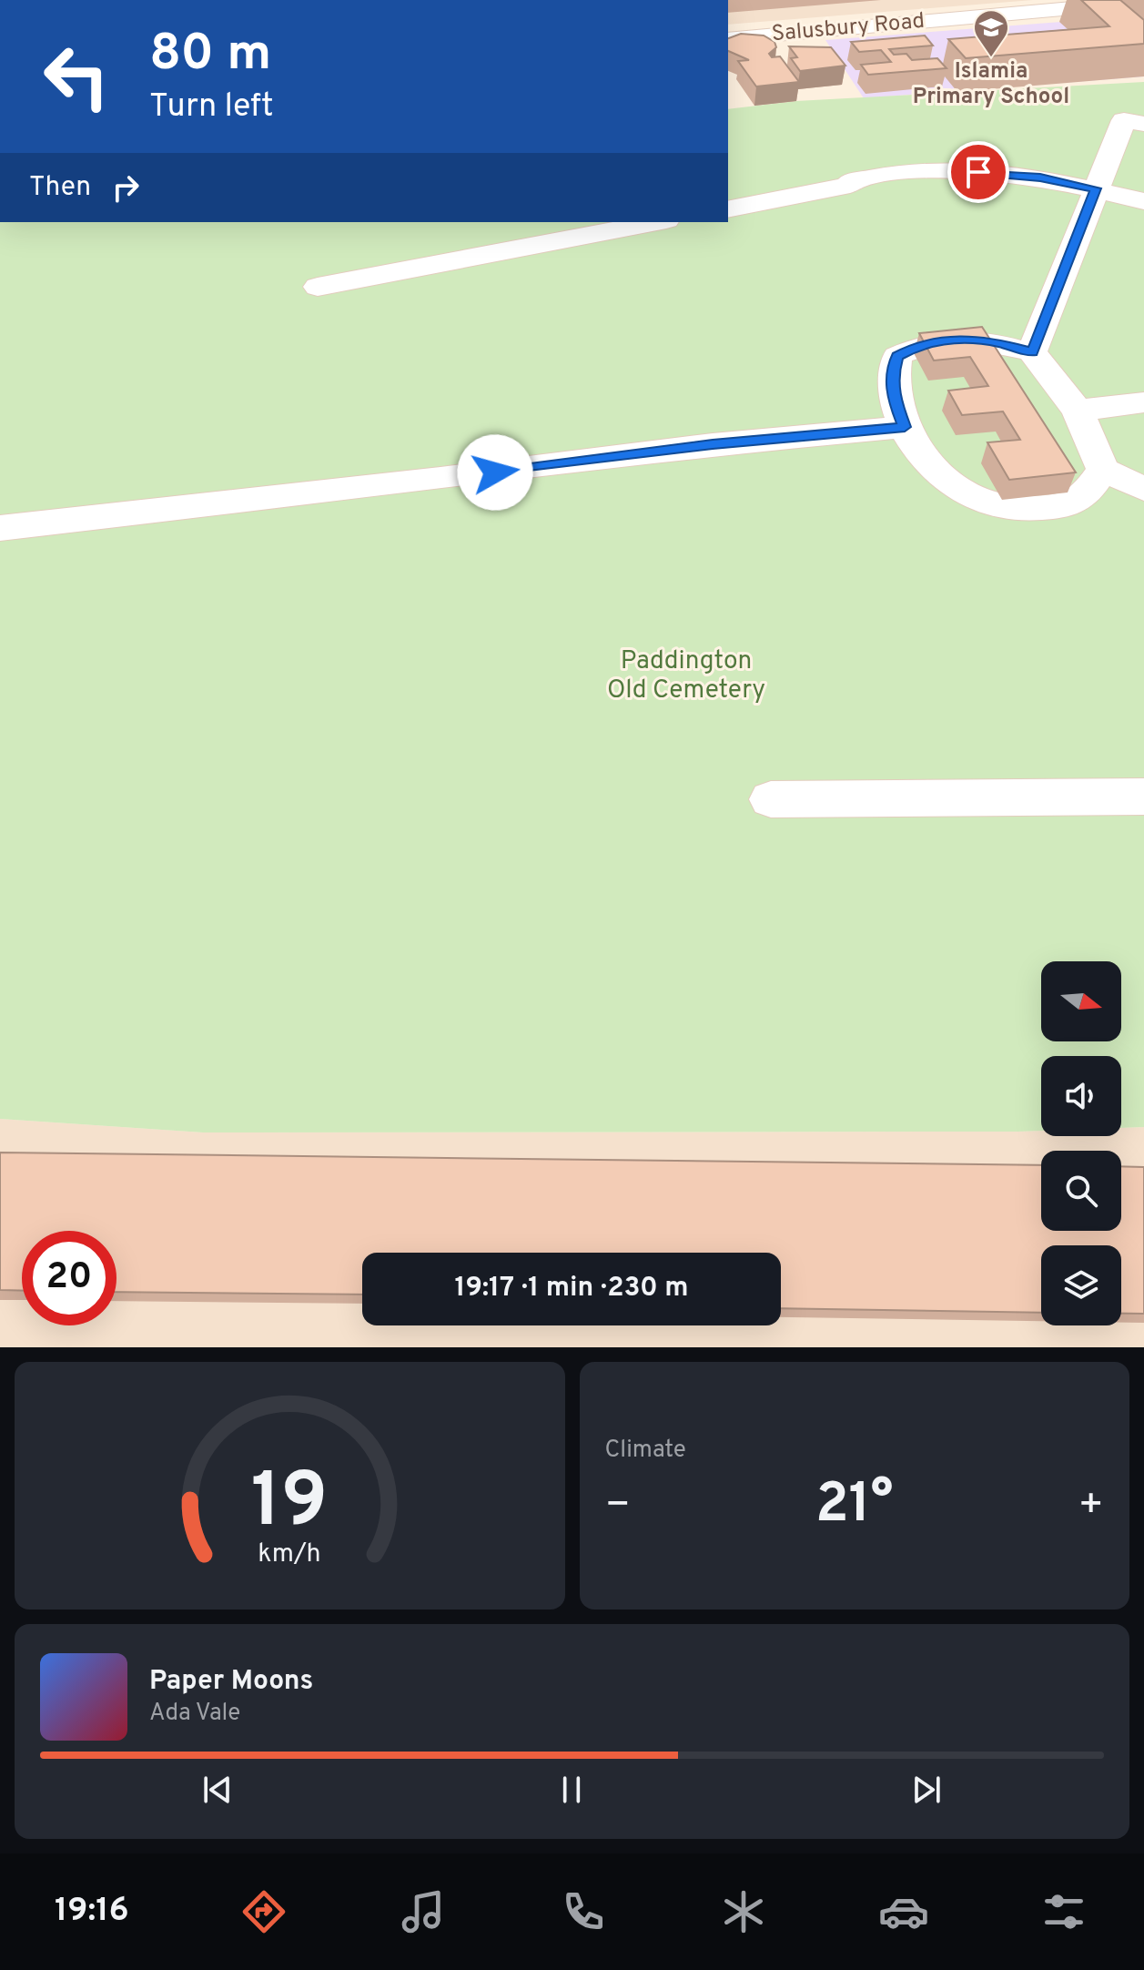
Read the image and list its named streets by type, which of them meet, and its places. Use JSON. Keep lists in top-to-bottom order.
{
  "streets": {
    "street": ["Salusbury Road"]
  },
  "parks": ["Paddington Old Cemetery"],
  "places": {
    "school or university": ["Islamia Primary School"]
  },
  "north": "right",
  "page": {
    "turn": ["80 m", "Turn left"],
    "then": "Then",
    "limit": "20",
    "trip": "19:17 · 1 min · 230 m",
    "tile": "Climate",
    "heat": ["−", "21°", "+"],
    "song": ["Paper Moons", "Ada Vale"],
    "tabs": "19:16",
    "gauge": ["19", "km/h"]
  }
}
